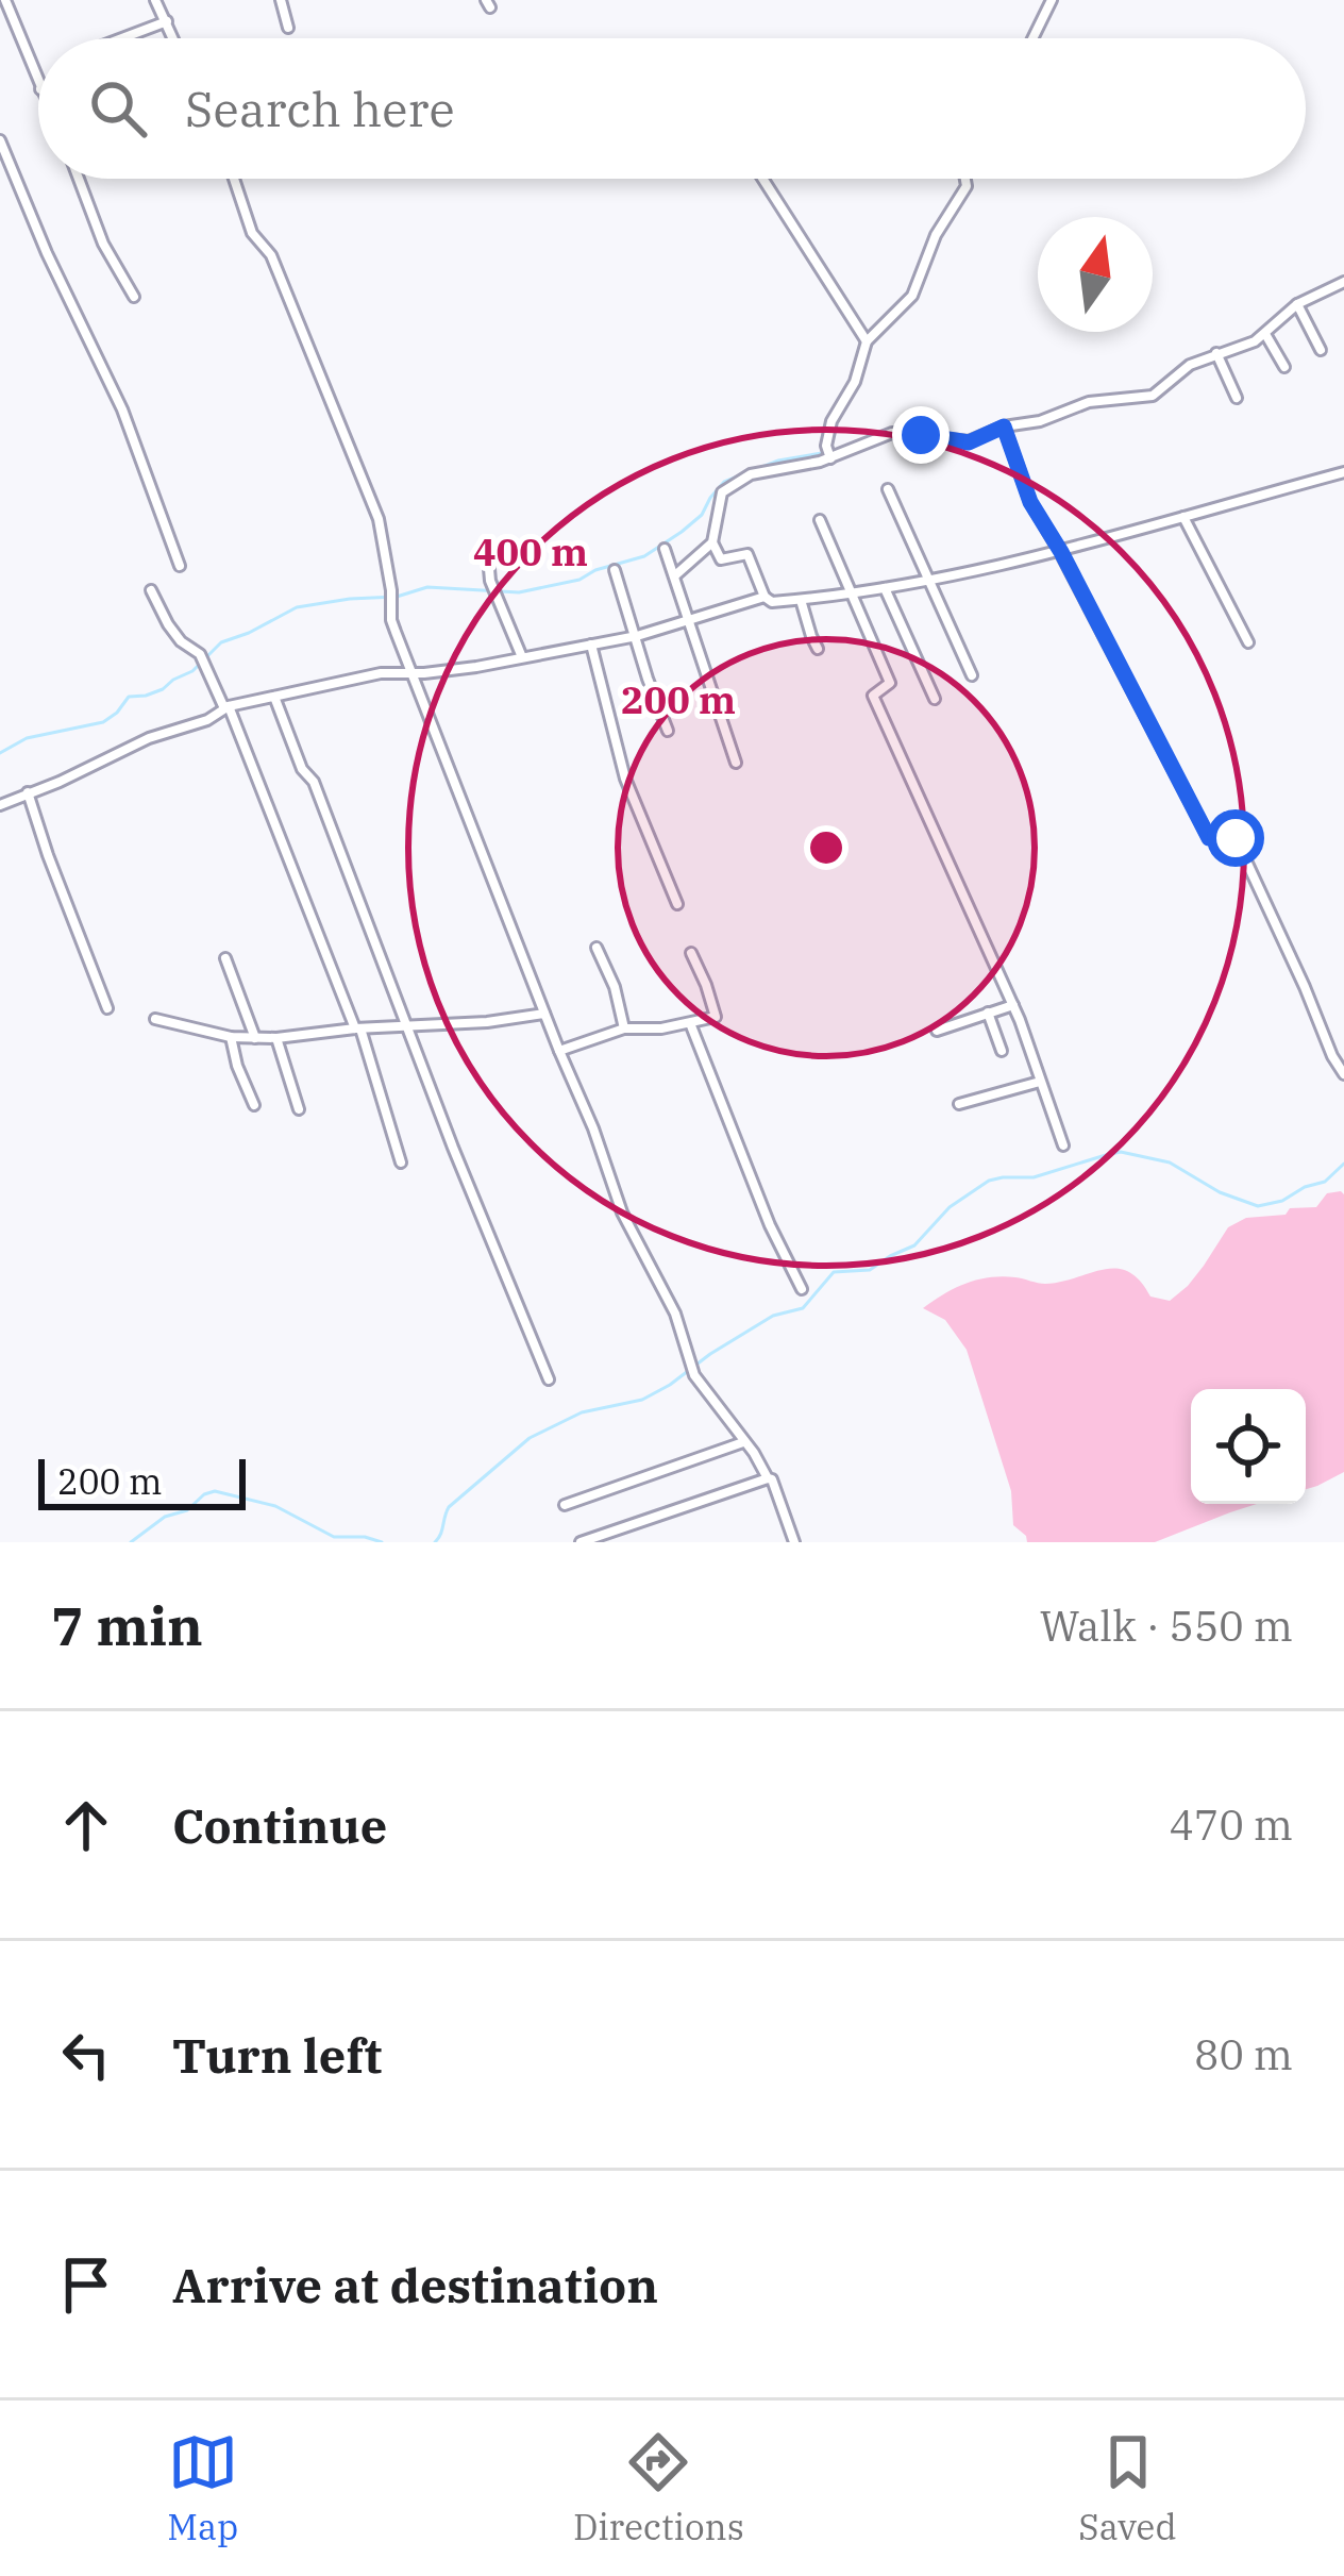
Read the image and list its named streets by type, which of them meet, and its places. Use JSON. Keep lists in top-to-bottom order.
{
  "scale_bar": "200 m",
  "north": "top",
  "page": {
    "search": "Search here",
    "scale": "200 m",
    "heading": ["7 min", "Walk · 550 m"],
    "list": [
      ["Continue", "470 m"],
      ["Turn left", "80 m"],
      "Arrive at destination"
    ],
    "nav": ["Map", "Directions", "Saved"]
  },
  "rings": ["400 m", "200 m"]
}
